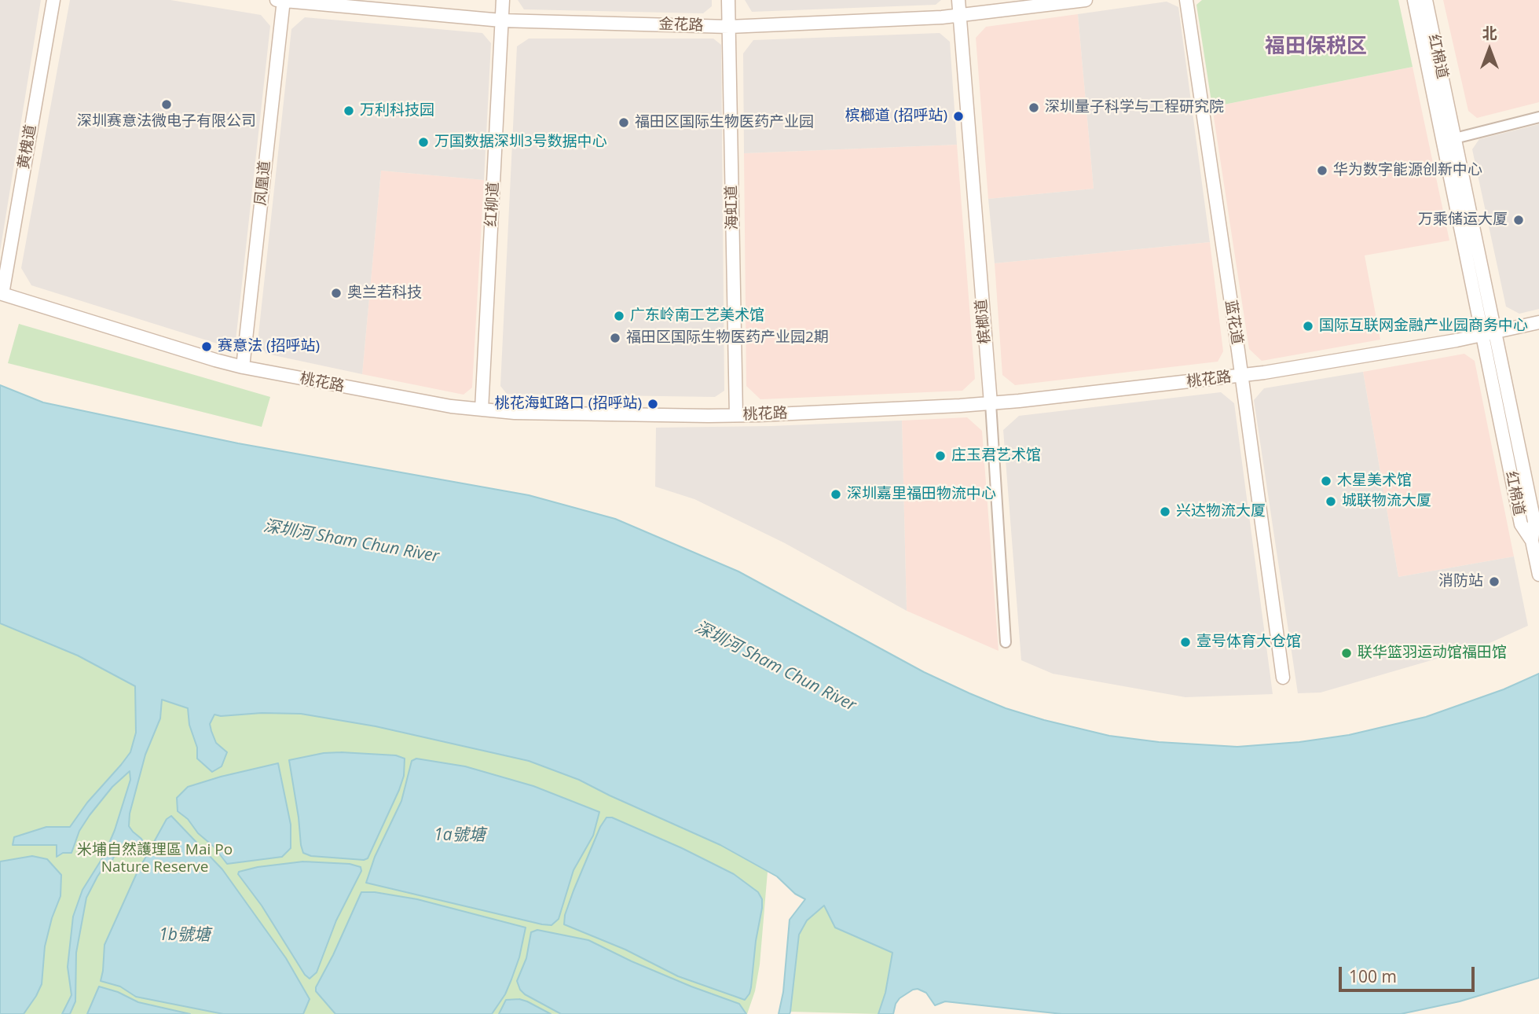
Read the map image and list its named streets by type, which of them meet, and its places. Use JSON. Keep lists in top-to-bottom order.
{
  "streets": {
    "street": [
      "金花路",
      "红棉道",
      "黄槐道",
      "凤凰道",
      "红柳道",
      "海虹道",
      "槟榔道",
      "蓝花道",
      "桃花路"
    ]
  },
  "crossings": [
    ["金花路", "凤凰道"],
    ["金花路", "红柳道"],
    ["金花路", "海虹道"],
    ["金花路", "槟榔道"],
    ["红棉道", "桃花路"],
    ["黄槐道", "桃花路"],
    ["凤凰道", "桃花路"],
    ["红柳道", "桃花路"],
    ["海虹道", "桃花路"],
    ["槟榔道", "桃花路"],
    ["蓝花道", "桃花路"]
  ],
  "districts": ["福田保税区"],
  "water": ["深圳河 Sham Chun River", "1a號塘", "1b號塘"],
  "parks": ["米埔自然護理區 Mai Po Nature Reserve"],
  "places": [
    "深圳赛意法微电子有限公司",
    "深圳量子科学与工程研究院",
    "万利科技园",
    "槟榔道 (招呼站)",
    "福田区国际生物医药产业园",
    "万国数据深圳3号数据中心",
    "华为数字能源创新中心",
    "万乘储运大厦",
    "奥兰若科技",
    "广东岭南工艺美术馆",
    "国际互联网金融产业园商务中心",
    "福田区国际生物医药产业园2期",
    "赛意法 (招呼站)",
    "桃花海虹路口 (招呼站)",
    "庄玉君艺术馆",
    "木星美术馆",
    "深圳嘉里福田物流中心",
    "城联物流大厦",
    "兴达物流大厦",
    "消防站",
    "壹号体育大仓馆",
    "联华篮羽运动馆福田馆"
  ],
  "scale_bar": "100 m",
  "north": "top"
}
